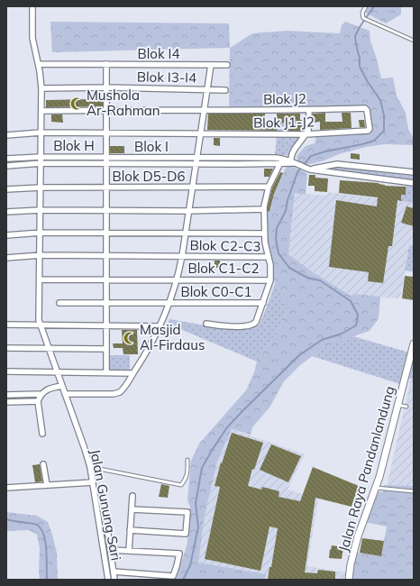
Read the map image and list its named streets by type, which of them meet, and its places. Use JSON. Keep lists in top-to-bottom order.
{
  "streets": {
    "street": [
      "Blok I4",
      "Blok I3-I4",
      "Blok J2",
      "Blok J1-J2",
      "Blok H",
      "Blok I",
      "Blok D5-D6",
      "Blok C2-C3",
      "Blok C1-C2",
      "Blok C0-C1",
      "Jalan Raya Pandanlandung",
      "Jalan Gunung Sari"
    ]
  },
  "crossings": [
    ["Blok J2", "Blok J1-J2"],
    ["Blok H", "Blok I"]
  ],
  "places": {
    "mosque": ["Mushola Ar-Rahman", "Masjid Al-Firdaus"]
  }
}
